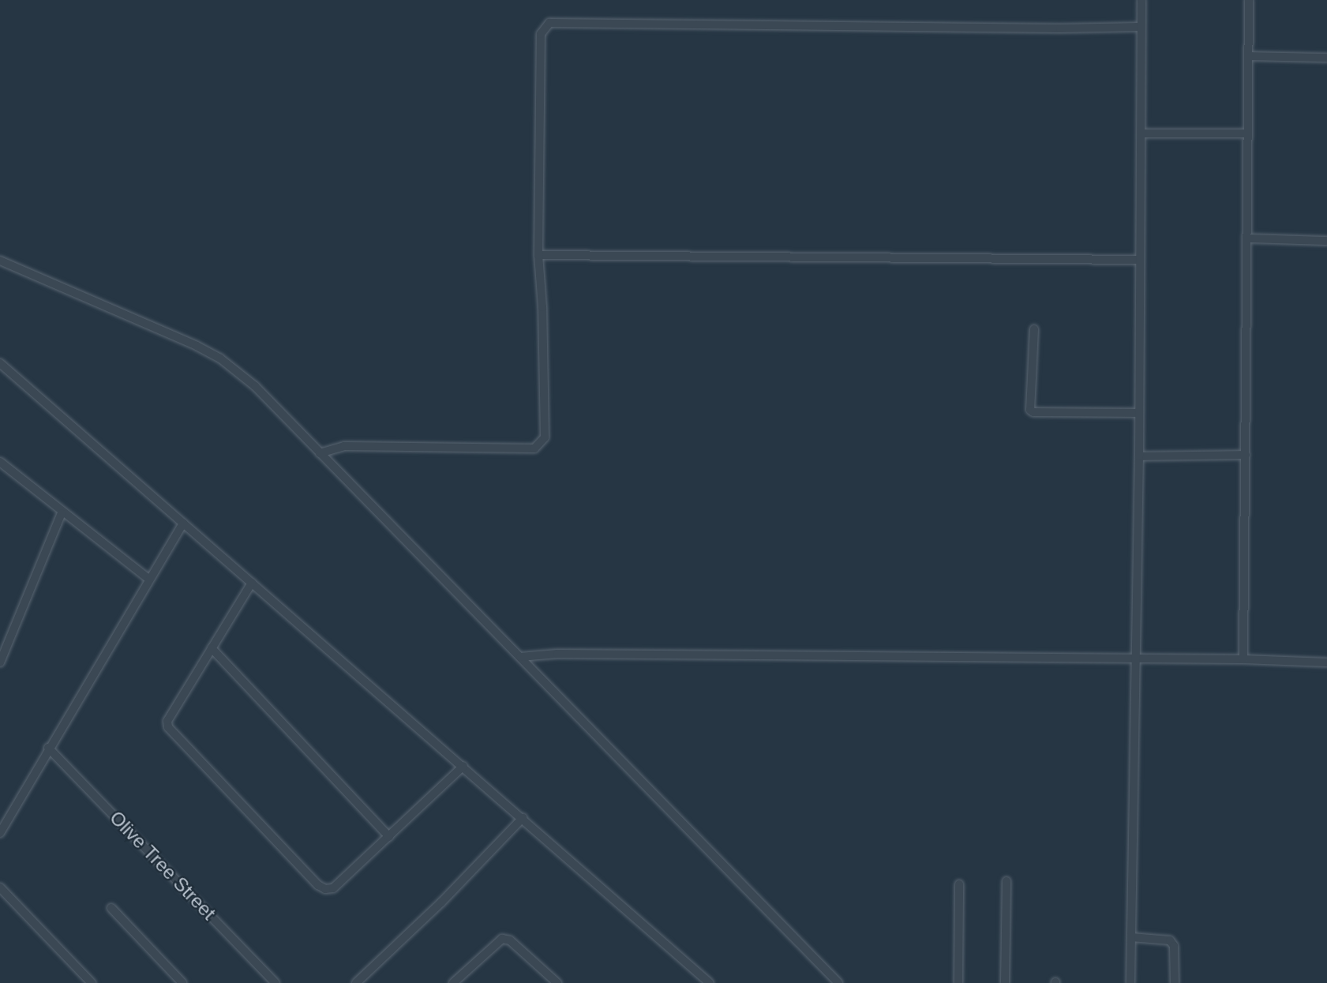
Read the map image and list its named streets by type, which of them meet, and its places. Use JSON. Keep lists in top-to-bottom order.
{
  "streets": {
    "street": ["Olive Tree Street"]
  }
}
